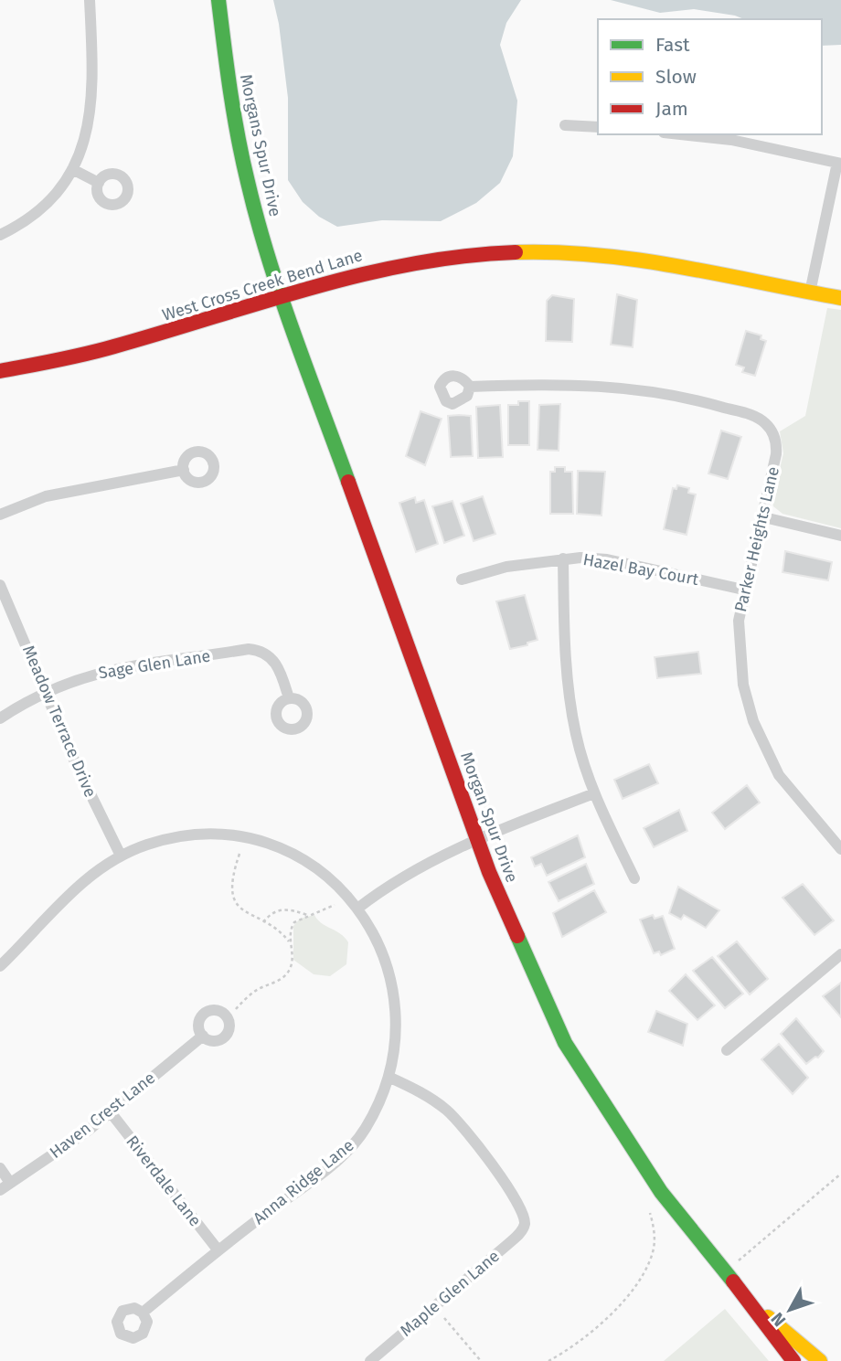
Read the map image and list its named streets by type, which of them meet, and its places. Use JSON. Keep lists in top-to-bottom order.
{
  "streets": {
    "street": [
      "Morgans Spur Drive",
      "West Cross Creek Bend Lane",
      "Parker Heights Lane",
      "Hazel Bay Court",
      "Sage Glen Lane",
      "Meadow Terrace Drive",
      "Morgan Spur Drive",
      "Haven Crest Lane",
      "Riverdale Lane",
      "Anna Ridge Lane",
      "Maple Glen Lane"
    ]
  },
  "crossings": [
    ["Morgans Spur Drive", "West Cross Creek Bend Lane"],
    ["Morgans Spur Drive", "Morgan Spur Drive"],
    ["West Cross Creek Bend Lane", "Morgan Spur Drive"],
    ["Parker Heights Lane", "Hazel Bay Court"],
    ["Sage Glen Lane", "Meadow Terrace Drive"],
    ["Meadow Terrace Drive", "Anna Ridge Lane"],
    ["Haven Crest Lane", "Riverdale Lane"],
    ["Riverdale Lane", "Anna Ridge Lane"],
    ["Anna Ridge Lane", "Maple Glen Lane"]
  ],
  "legend": ["Fast", "Slow", "Jam"],
  "north": "bottom left"
}
